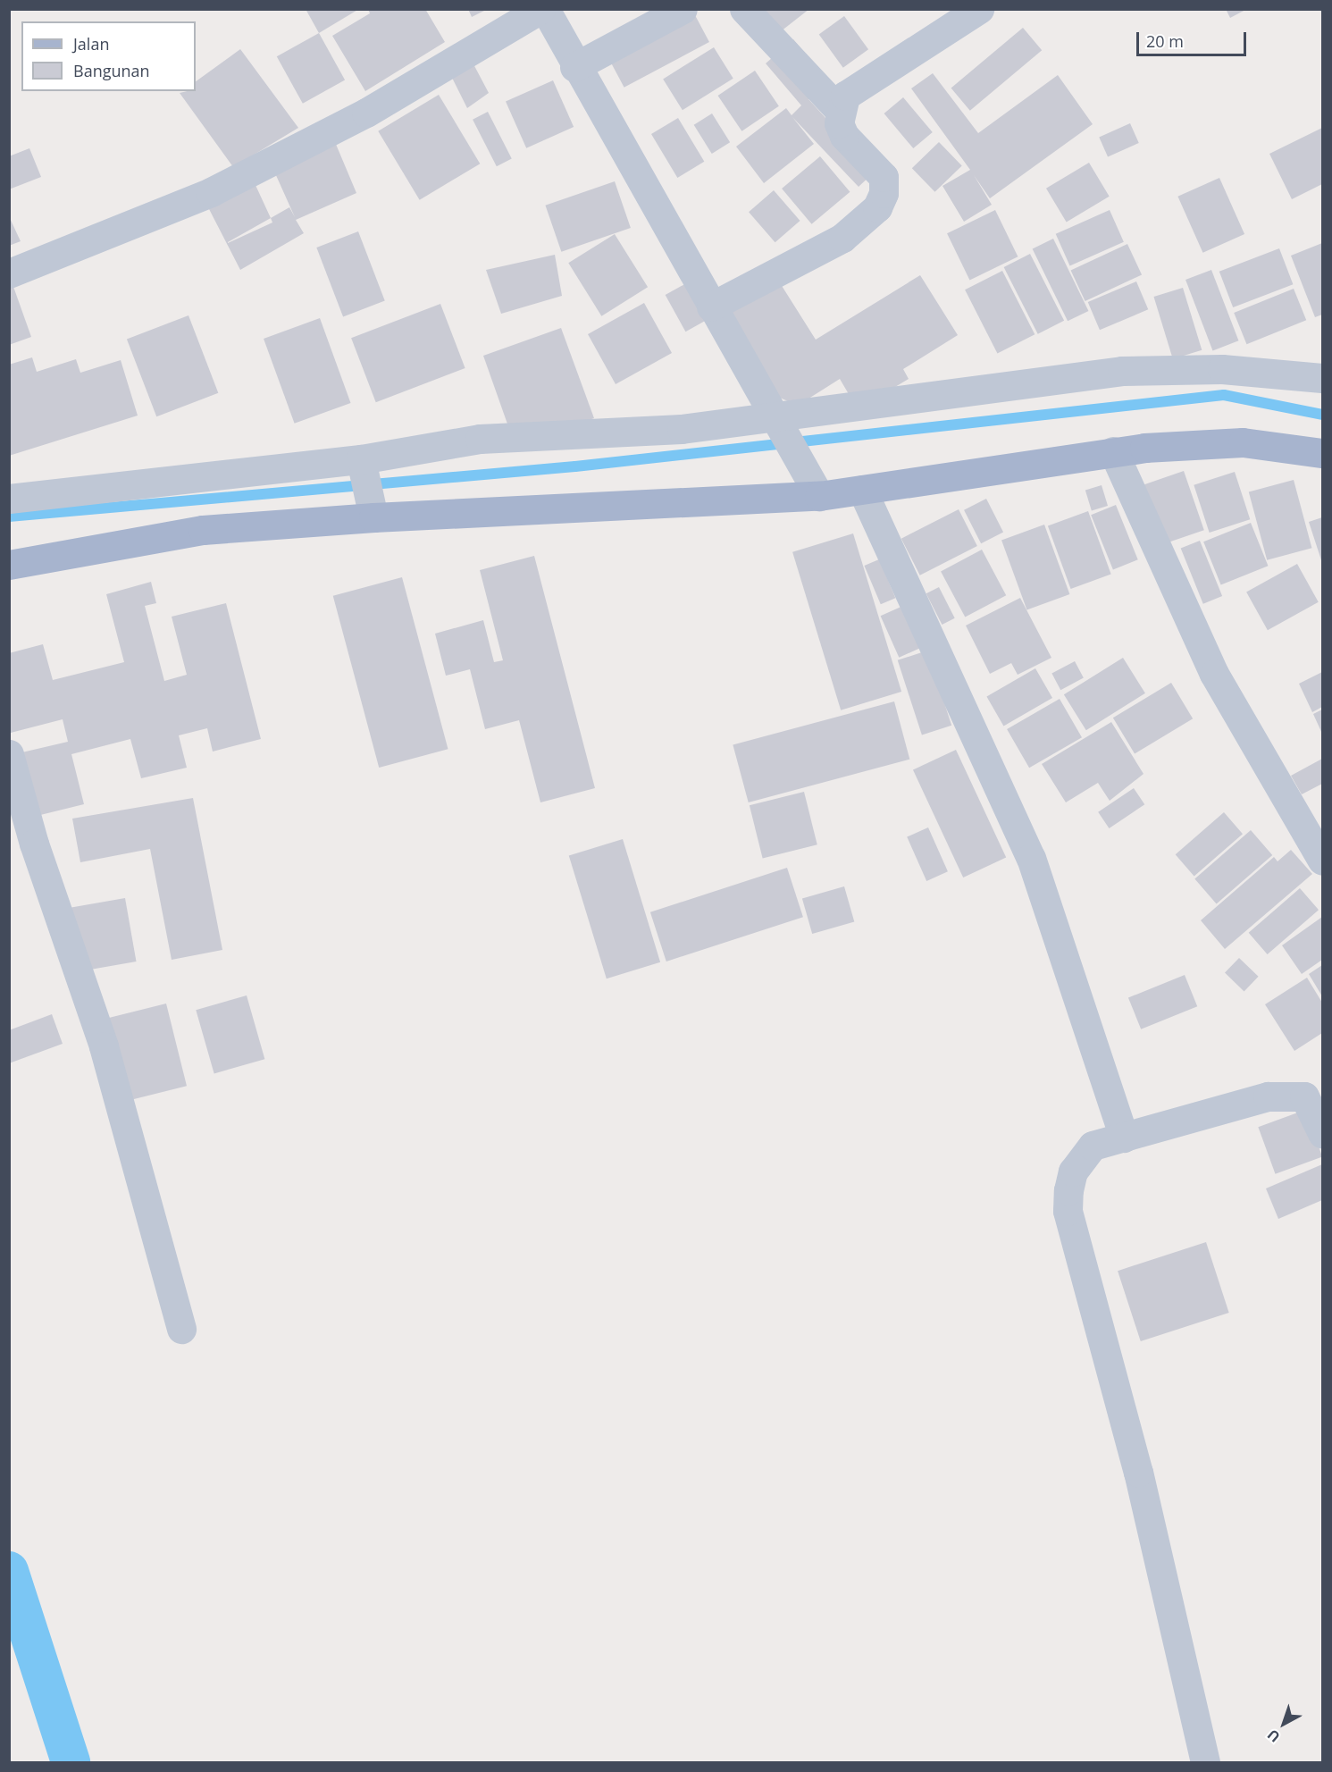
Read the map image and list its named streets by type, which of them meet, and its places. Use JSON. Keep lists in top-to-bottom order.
{
  "legend": ["Jalan", "Bangunan"],
  "scale_bar": "20 m",
  "north": "bottom left"
}
